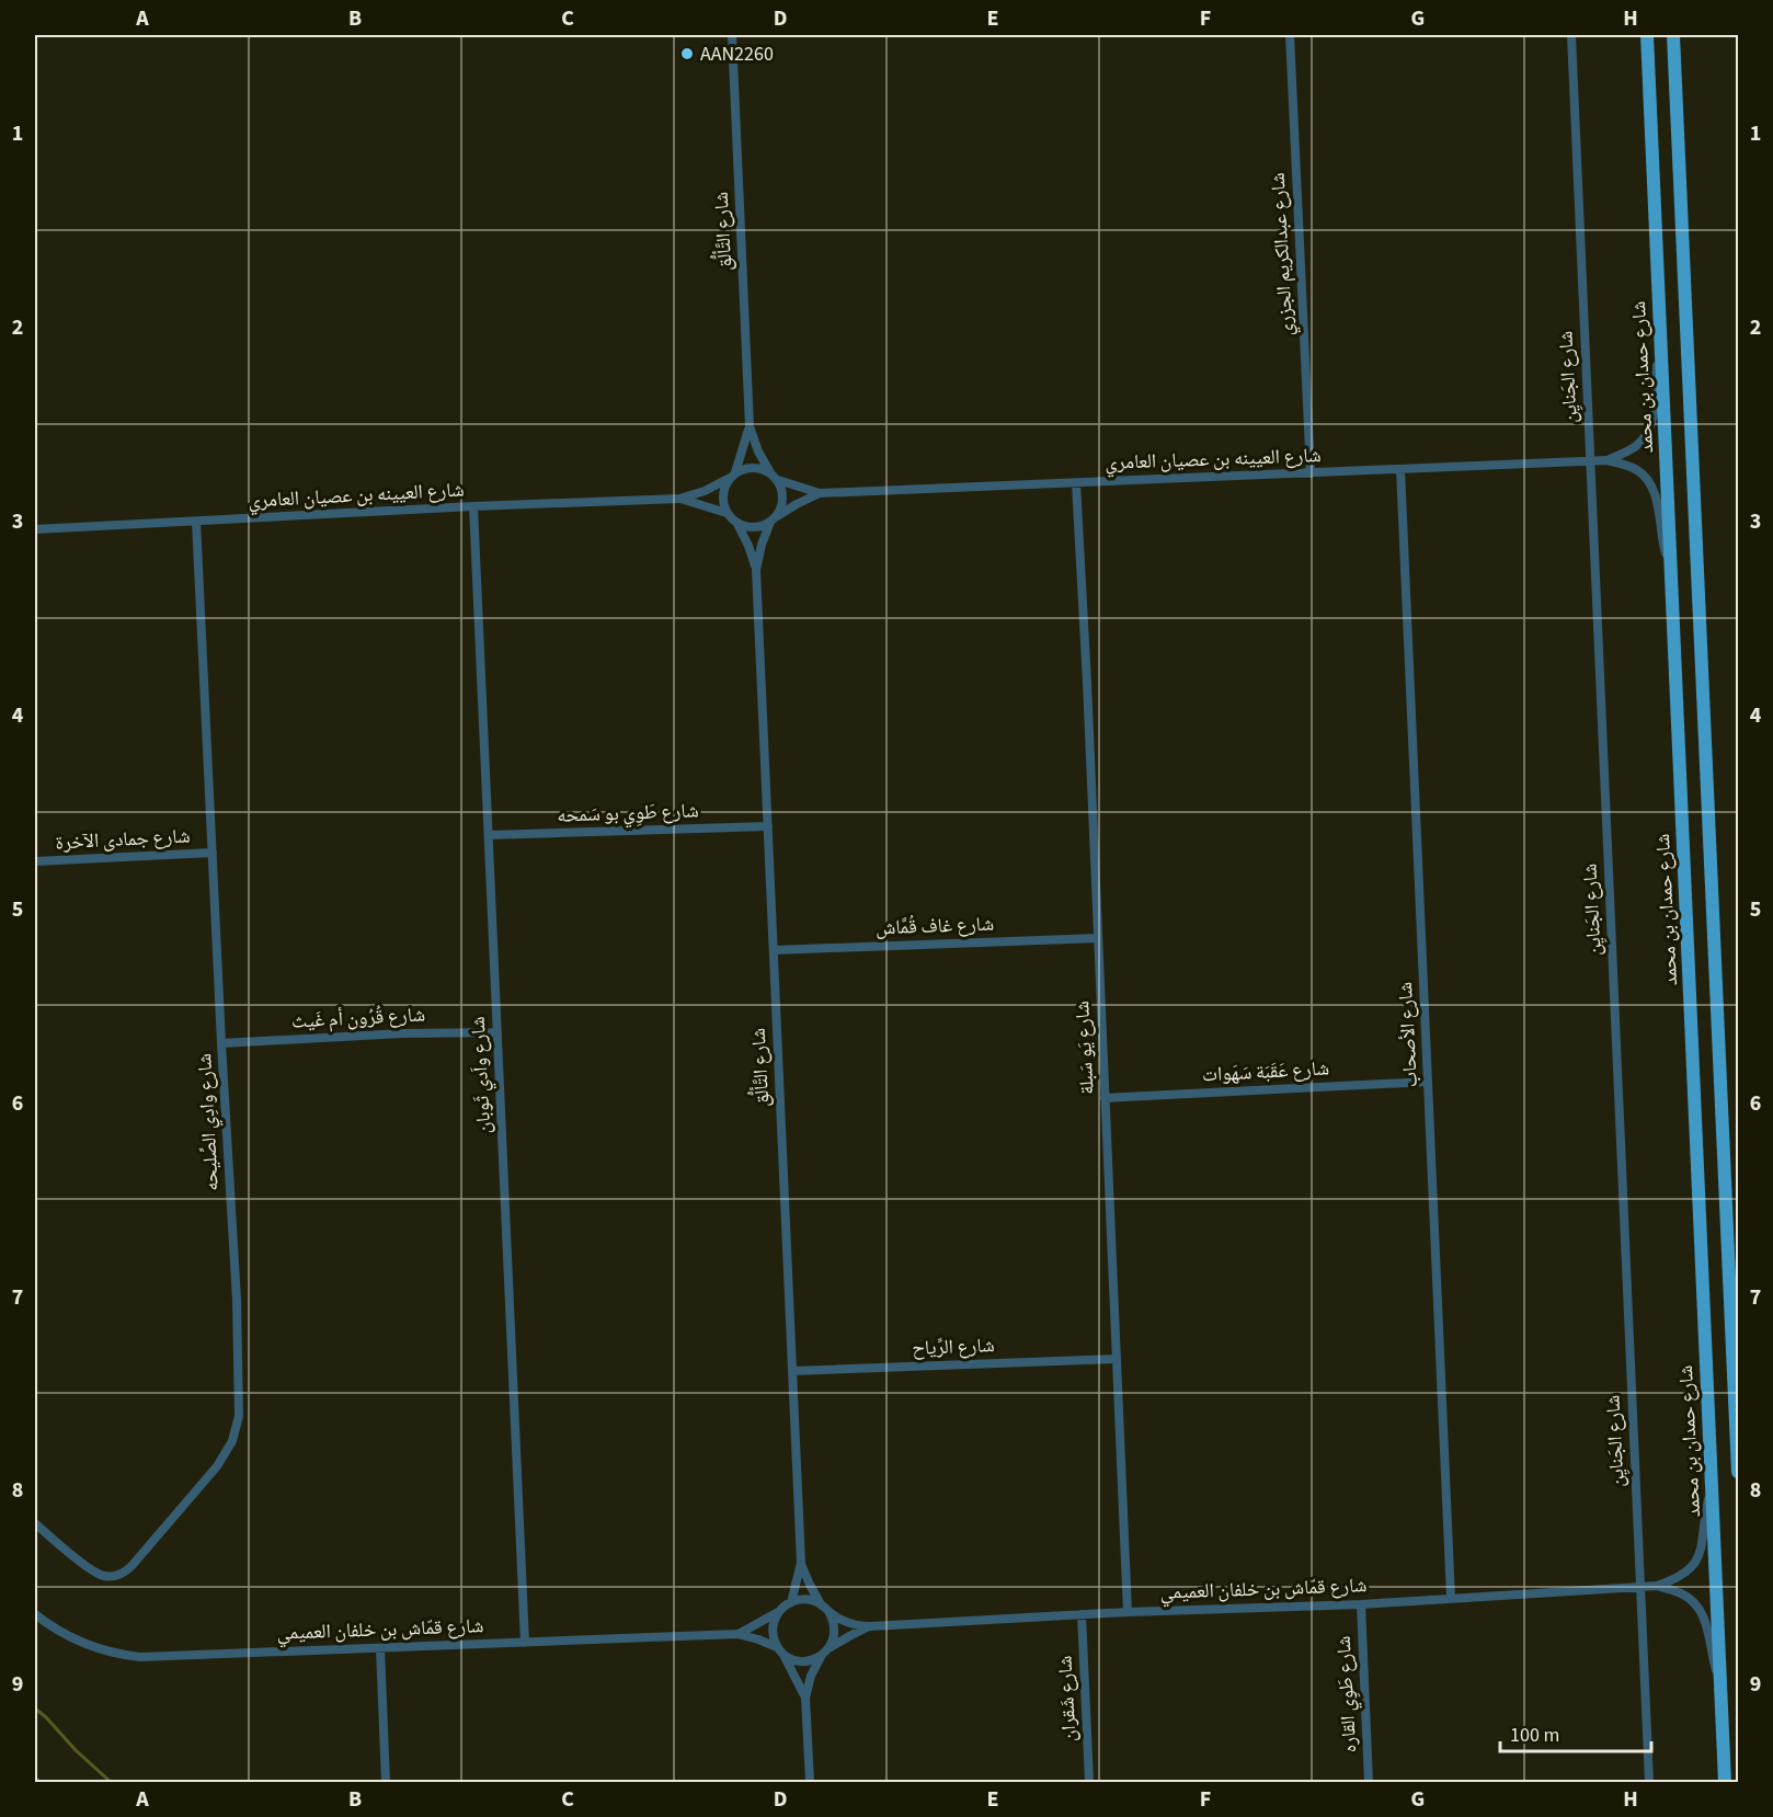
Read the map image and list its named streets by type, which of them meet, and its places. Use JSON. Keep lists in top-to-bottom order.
{
  "streets": {
    "main road": ["شارع حمدان بن محمد"],
    "street": [
      "شارع التَّألُّق",
      "شارع عبدالكريم الجزري",
      "شارع الجَنايِن",
      "شارع العيينه بن عصيان العامري",
      "شارع طَوِي بو سَمحه",
      "شارع جمادى الآخرة",
      "شارع غاف قُمَّاش",
      "شارع قُرُون أم غَيث",
      "شارع الأصحاب",
      "شارع يَو سَبلة",
      "شارع عَقَبَة سَهَوات",
      "شارع واَدي ثَوبان",
      "شارع وادِي الصِّليحه",
      "شارع الرِّياح",
      "شارع قمّاش بن خلفان العميمي",
      "شارع طَوِي القاره",
      "شارع شَقران"
    ]
  },
  "crossings": [
    ["شارع التَّألُّق", "شارع العيينه بن عصيان العامري"],
    ["شارع التَّألُّق", "شارع طَوِي بو سَمحه"],
    ["شارع التَّألُّق", "شارع غاف قُمَّاش"],
    ["شارع التَّألُّق", "شارع الرِّياح"],
    ["شارع التَّألُّق", "شارع قمّاش بن خلفان العميمي"],
    ["شارع عبدالكريم الجزري", "شارع العيينه بن عصيان العامري"],
    ["شارع الجَنايِن", "شارع العيينه بن عصيان العامري"],
    ["شارع الجَنايِن", "شارع قمّاش بن خلفان العميمي"],
    ["شارع حمدان بن محمد", "شارع العيينه بن عصيان العامري"],
    ["شارع حمدان بن محمد", "شارع قمّاش بن خلفان العميمي"],
    ["شارع العيينه بن عصيان العامري", "شارع الأصحاب"],
    ["شارع العيينه بن عصيان العامري", "شارع يَو سَبلة"],
    ["شارع العيينه بن عصيان العامري", "شارع واَدي ثَوبان"],
    ["شارع العيينه بن عصيان العامري", "شارع وادِي الصِّليحه"],
    ["شارع طَوِي بو سَمحه", "شارع واَدي ثَوبان"],
    ["شارع جمادى الآخرة", "شارع وادِي الصِّليحه"],
    ["شارع غاف قُمَّاش", "شارع يَو سَبلة"],
    ["شارع قُرُون أم غَيث", "شارع واَدي ثَوبان"],
    ["شارع قُرُون أم غَيث", "شارع وادِي الصِّليحه"],
    ["شارع الأصحاب", "شارع عَقَبَة سَهَوات"],
    ["شارع الأصحاب", "شارع قمّاش بن خلفان العميمي"],
    ["شارع يَو سَبلة", "شارع عَقَبَة سَهَوات"],
    ["شارع يَو سَبلة", "شارع الرِّياح"],
    ["شارع يَو سَبلة", "شارع قمّاش بن خلفان العميمي"],
    ["شارع واَدي ثَوبان", "شارع قمّاش بن خلفان العميمي"],
    ["شارع قمّاش بن خلفان العميمي", "شارع طَوِي القاره"],
    ["شارع قمّاش بن خلفان العميمي", "شارع شَقران"]
  ],
  "places": ["AAN2260"],
  "scale_bar": "100 m",
  "grid": {
    "columns": [
      "A",
      "B",
      "C",
      "D",
      "E",
      "F",
      "G",
      "H"
    ],
    "rows": [
      "1",
      "2",
      "3",
      "4",
      "5",
      "6",
      "7",
      "8",
      "9"
    ]
  }
}
